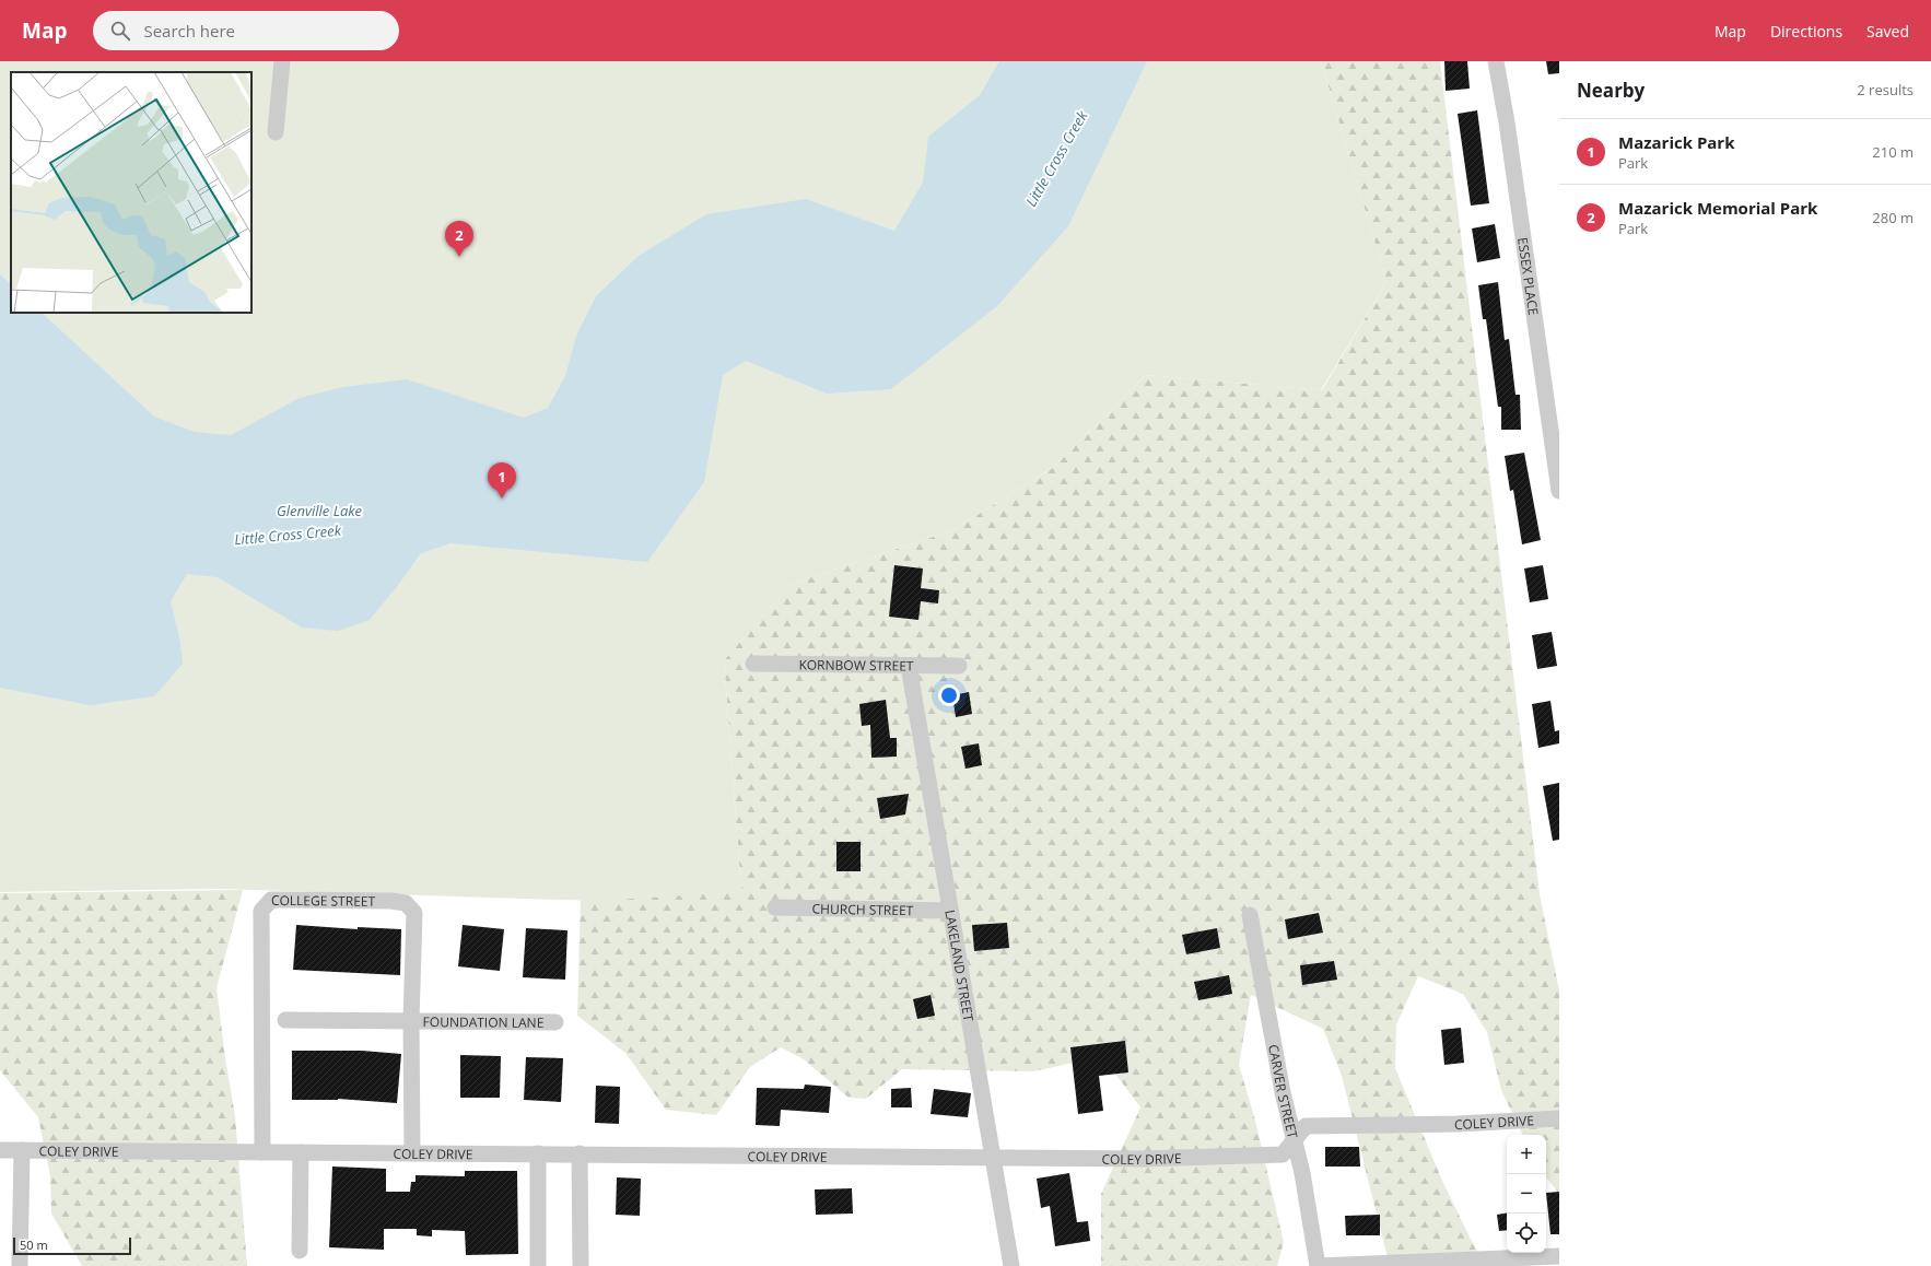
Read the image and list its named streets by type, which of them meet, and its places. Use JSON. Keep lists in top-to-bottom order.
{
  "streets": {
    "street": [
      "ESSEX PLACE",
      "KORNBOW STREET",
      "COLLEGE STREET",
      "CHURCH STREET",
      "LAKELAND STREET",
      "FOUNDATION LANE",
      "CARVER STREET",
      "COLEY DRIVE"
    ]
  },
  "crossings": [
    ["KORNBOW STREET", "LAKELAND STREET"],
    ["COLLEGE STREET", "FOUNDATION LANE"],
    ["COLLEGE STREET", "COLEY DRIVE"],
    ["CHURCH STREET", "LAKELAND STREET"],
    ["LAKELAND STREET", "COLEY DRIVE"],
    ["FOUNDATION LANE", "COLEY DRIVE"],
    ["CARVER STREET", "COLEY DRIVE"]
  ],
  "water": ["Little Cross Creek", "Glenville Lake"],
  "scale_bar": "50 m",
  "page": {
    "header": "Map",
    "search": "Search here",
    "nav": ["Map", "Directions", "Saved"],
    "heading": ["Nearby", "2 results"],
    "list": [
      {
        "mark": "1",
        "name": "Mazarick Park",
        "note": "Park",
        "value": "210 m"
      },
      {
        "mark": "2",
        "name": "Mazarick Memorial Park",
        "note": "Park",
        "value": "280 m"
      }
    ],
    "pins": ["2", "1"],
    "map_buttons": ["+", "−"],
    "scale": "50 m"
  }
}
